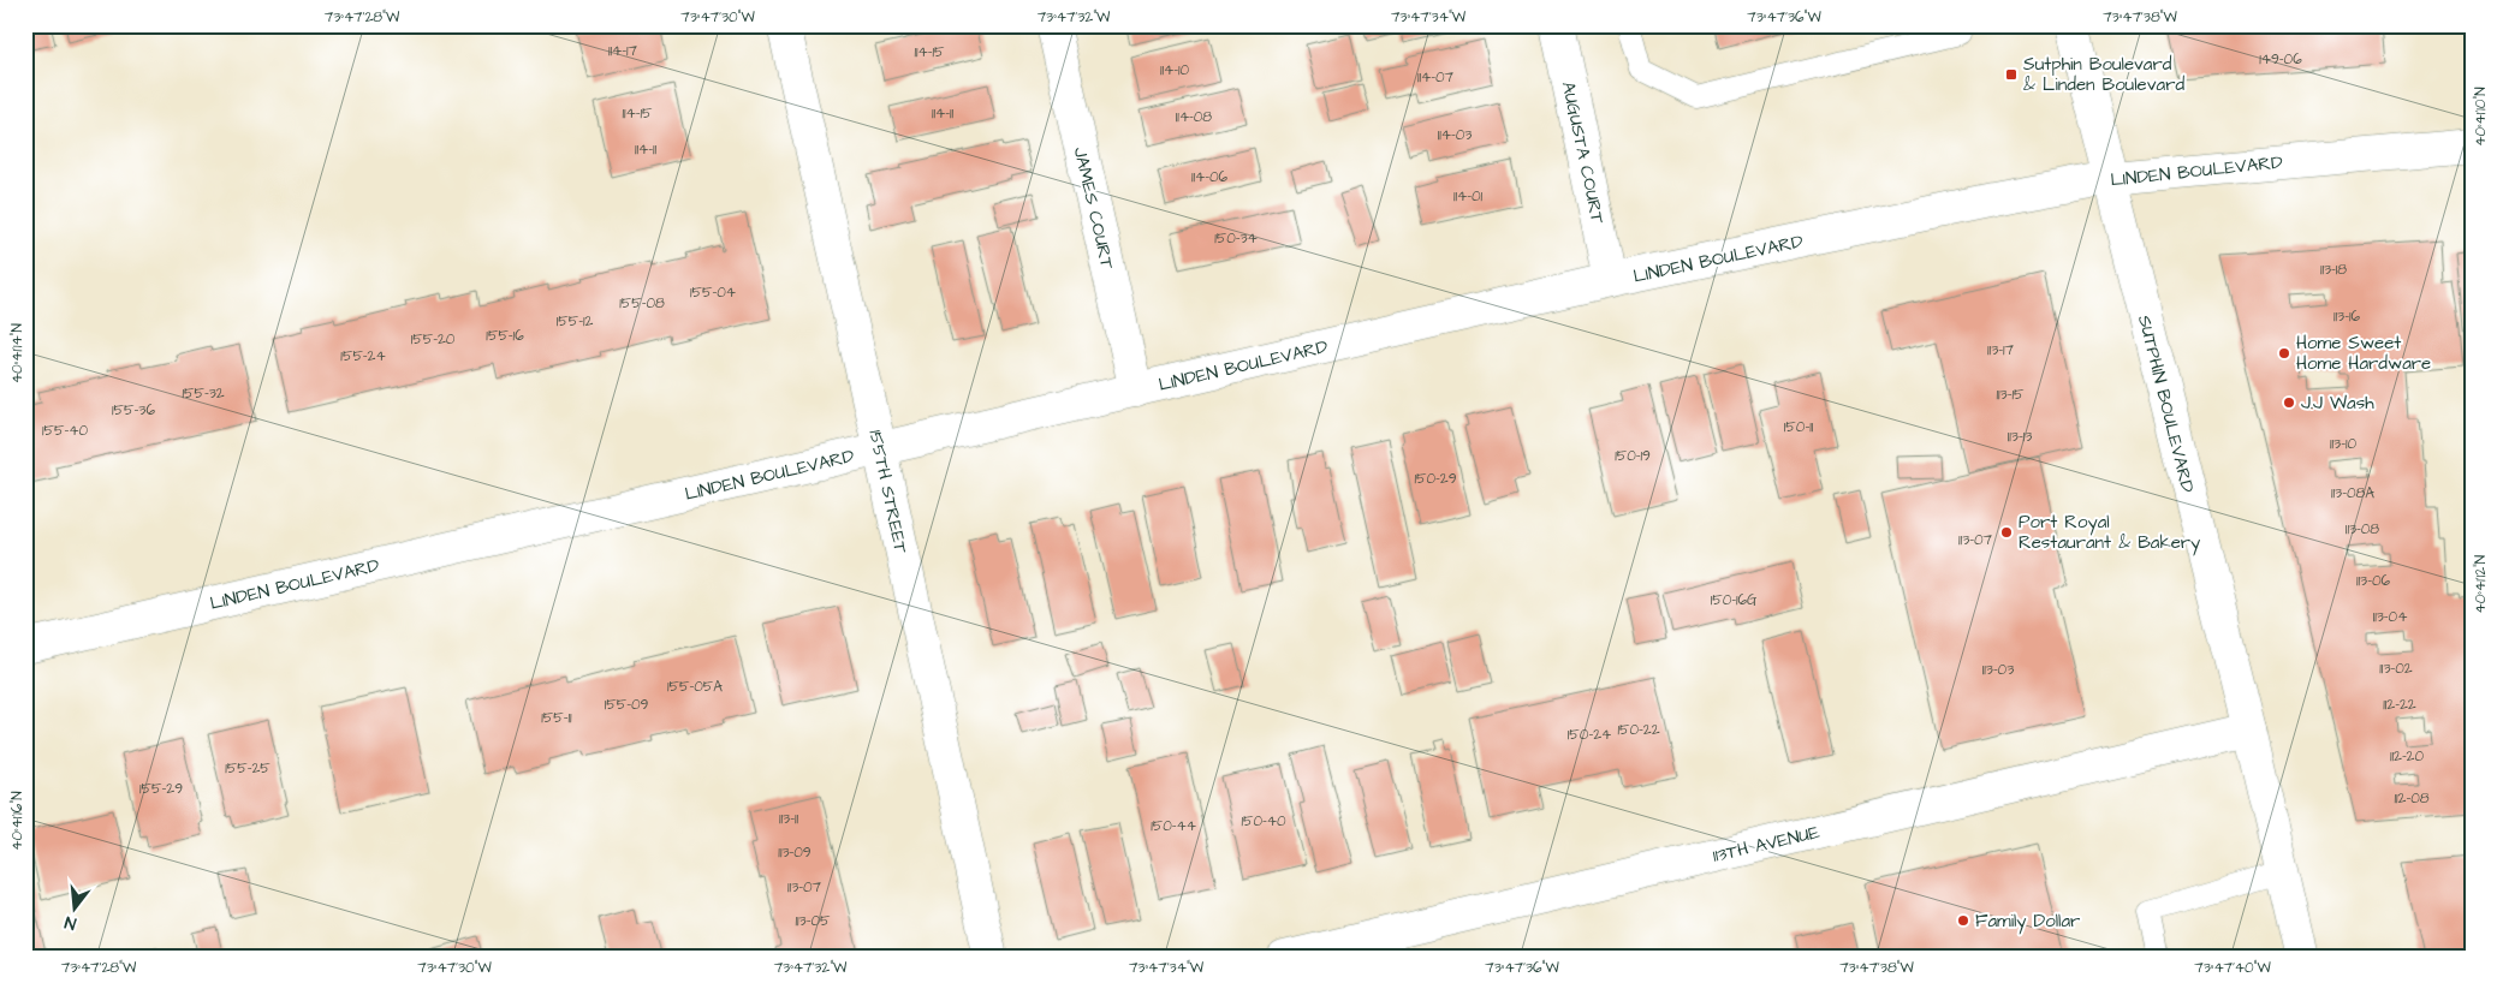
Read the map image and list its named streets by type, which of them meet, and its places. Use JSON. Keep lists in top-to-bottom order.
{
  "streets": {
    "main road": [
      "AUGUSTA COURT",
      "LINDEN BOULEVARD",
      "JAMES COURT",
      "SUTPHIN BOULEVARD",
      "155TH STREET",
      "113TH AVENUE"
    ]
  },
  "crossings": [
    ["AUGUSTA COURT", "LINDEN BOULEVARD"],
    ["LINDEN BOULEVARD", "JAMES COURT"],
    ["LINDEN BOULEVARD", "SUTPHIN BOULEVARD"],
    ["LINDEN BOULEVARD", "155TH STREET"],
    ["SUTPHIN BOULEVARD", "113TH AVENUE"]
  ],
  "places": {
    "transit": ["Sutphin Boulevard & Linden Boulevard"],
    "other": [
      "Home Sweet Home Hardware",
      "J.J Wash",
      "Port Royal Restaurant & Bakery",
      "Family Dollar"
    ]
  },
  "house_numbers": [
    "114-17",
    "114-15",
    "149-06",
    "114-10",
    "114-07",
    "114-15",
    "114-11",
    "114-08",
    "114-03",
    "114-11",
    "114-06",
    "114-01",
    "150-34",
    "113-18",
    "155-04",
    "155-08",
    "113-16",
    "155-12",
    "155-16",
    "155-20",
    "113-17",
    "155-24",
    "155-32",
    "113-15",
    "155-36",
    "150-11",
    "155-40",
    "113-13",
    "113-10",
    "150-19",
    "150-29",
    "113-08A",
    "113-08",
    "113-07",
    "113-06",
    "150-16G",
    "113-04",
    "113-02",
    "113-03",
    "155-05A",
    "155-09",
    "112-22",
    "155-11",
    "150-22",
    "150-24",
    "112-20",
    "155-25",
    "155-29",
    "112-08",
    "113-11",
    "150-40",
    "150-44",
    "113-09",
    "113-07",
    "113-05"
  ],
  "north": "bottom",
  "coordinates": [
    "73°47'28\"W",
    "73°47'30\"W",
    "73°47'32\"W",
    "73°47'34\"W",
    "73°47'36\"W",
    "73°47'38\"W",
    "40°41'10\"N",
    "40°41'14\"N",
    "40°41'12\"N",
    "40°41'16\"N",
    "73°47'40\"W"
  ]
}
